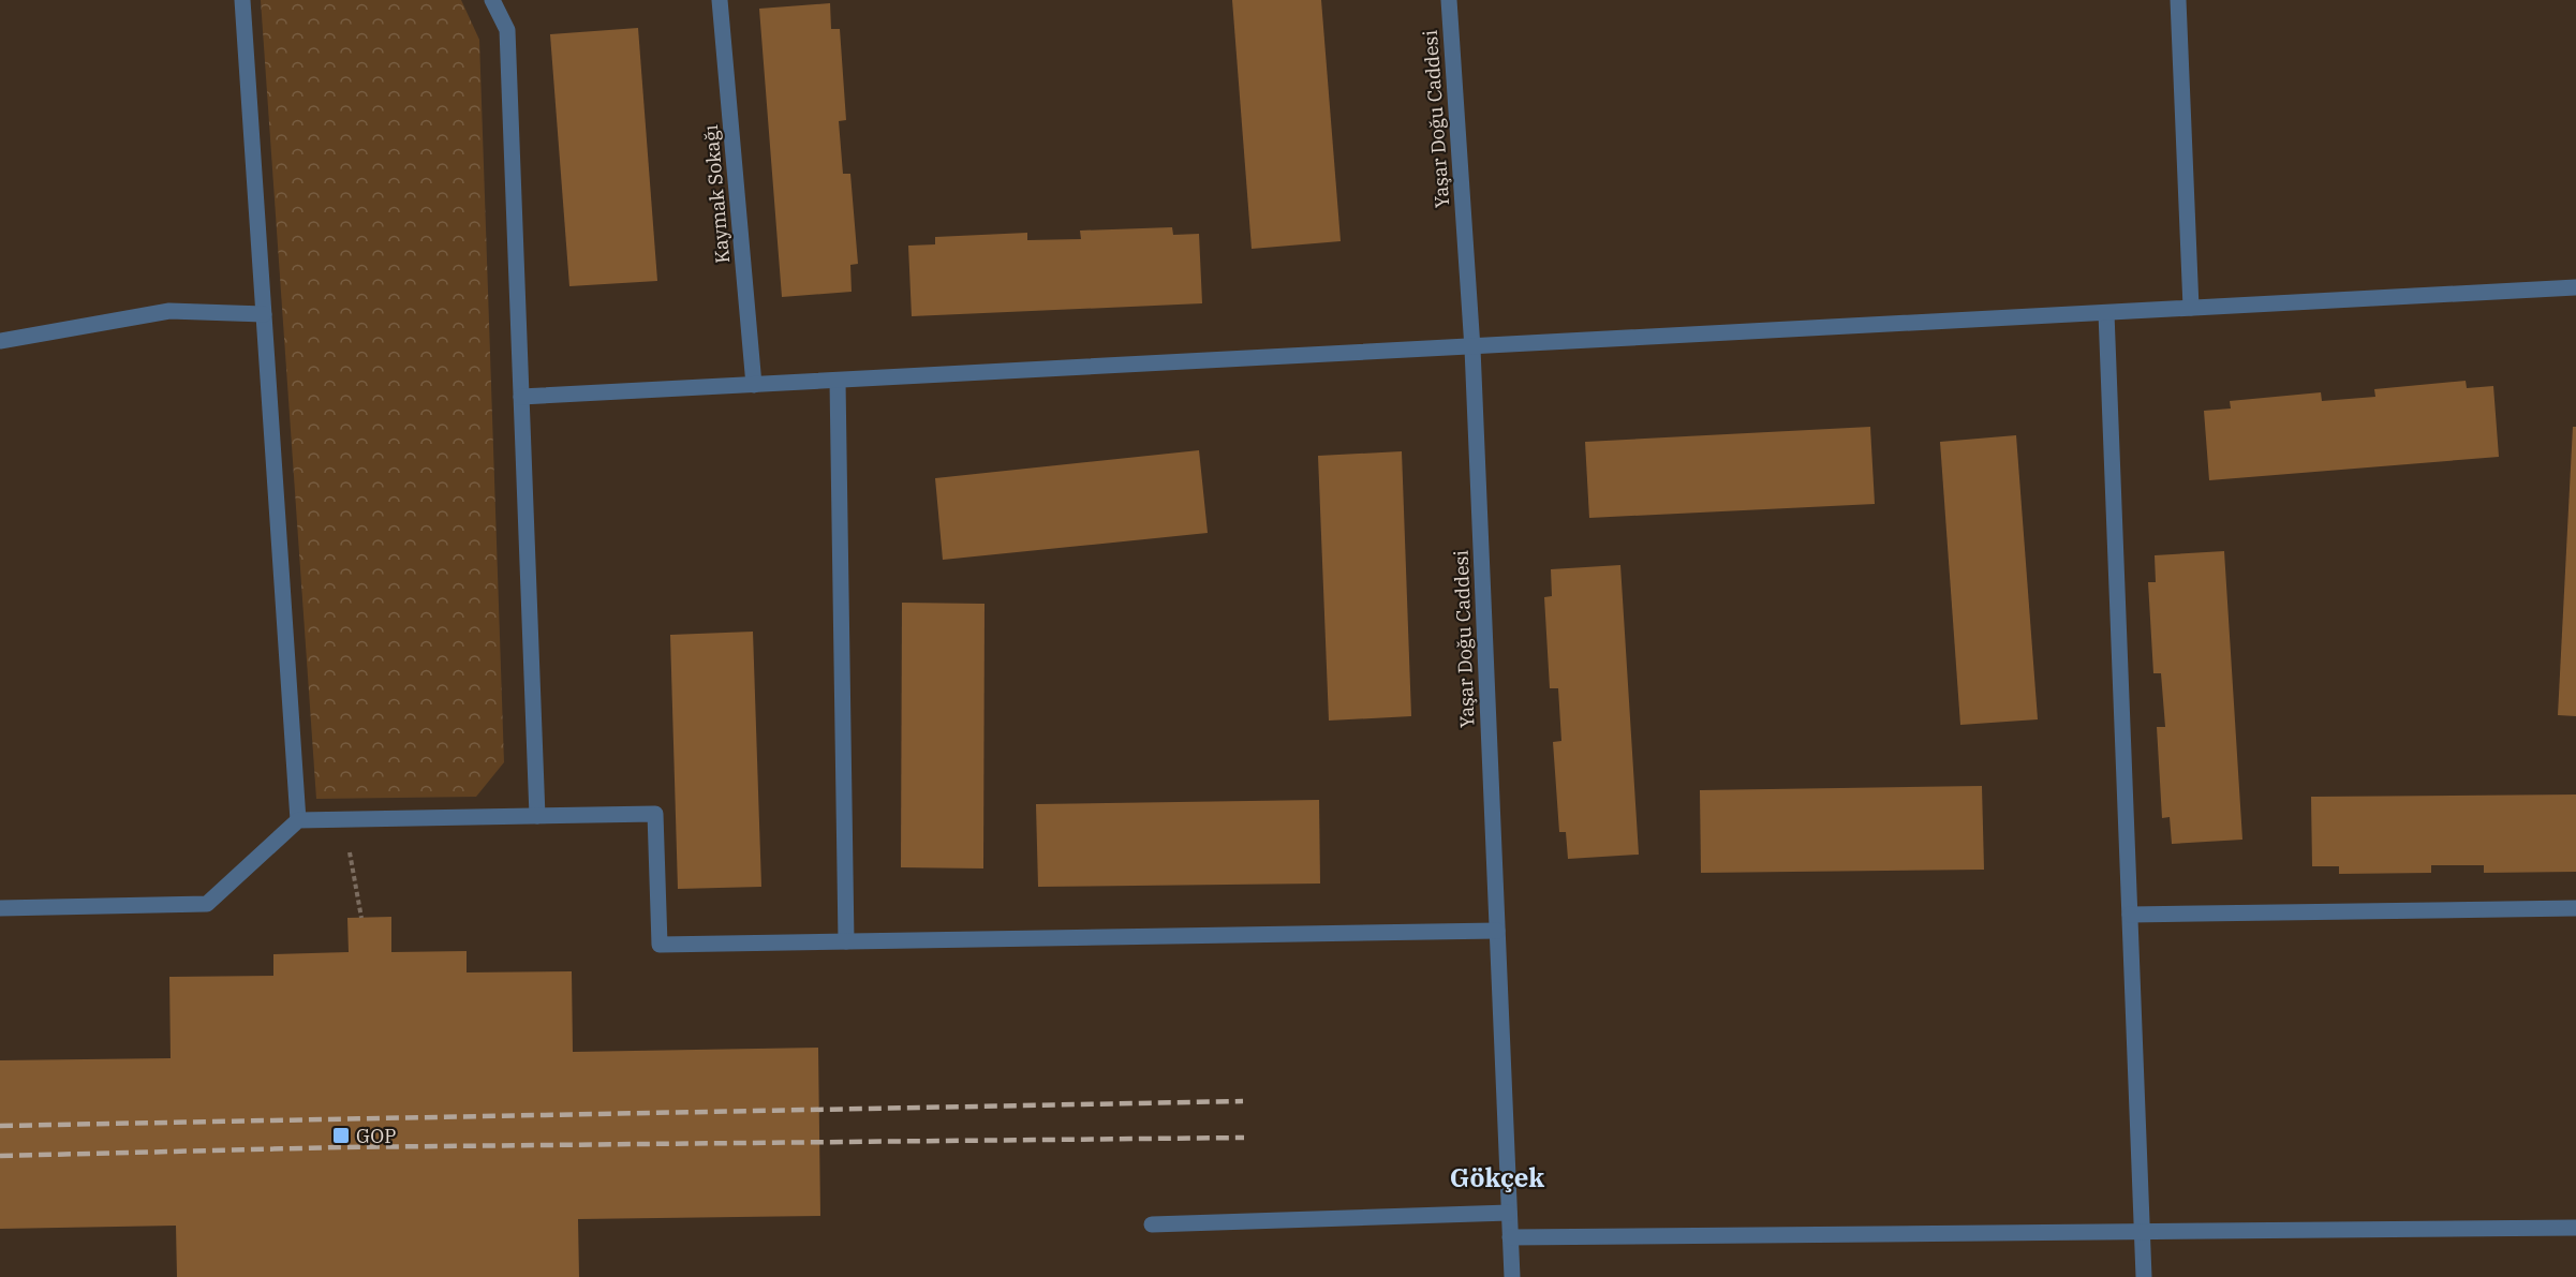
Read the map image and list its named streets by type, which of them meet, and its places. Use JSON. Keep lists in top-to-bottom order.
{
  "streets": {
    "street": ["Yaşar Doğu Caddesi", "Kaymak Sokağı"]
  },
  "districts": ["Gökçek"],
  "places": {
    "transit": ["GOP"]
  }
}
